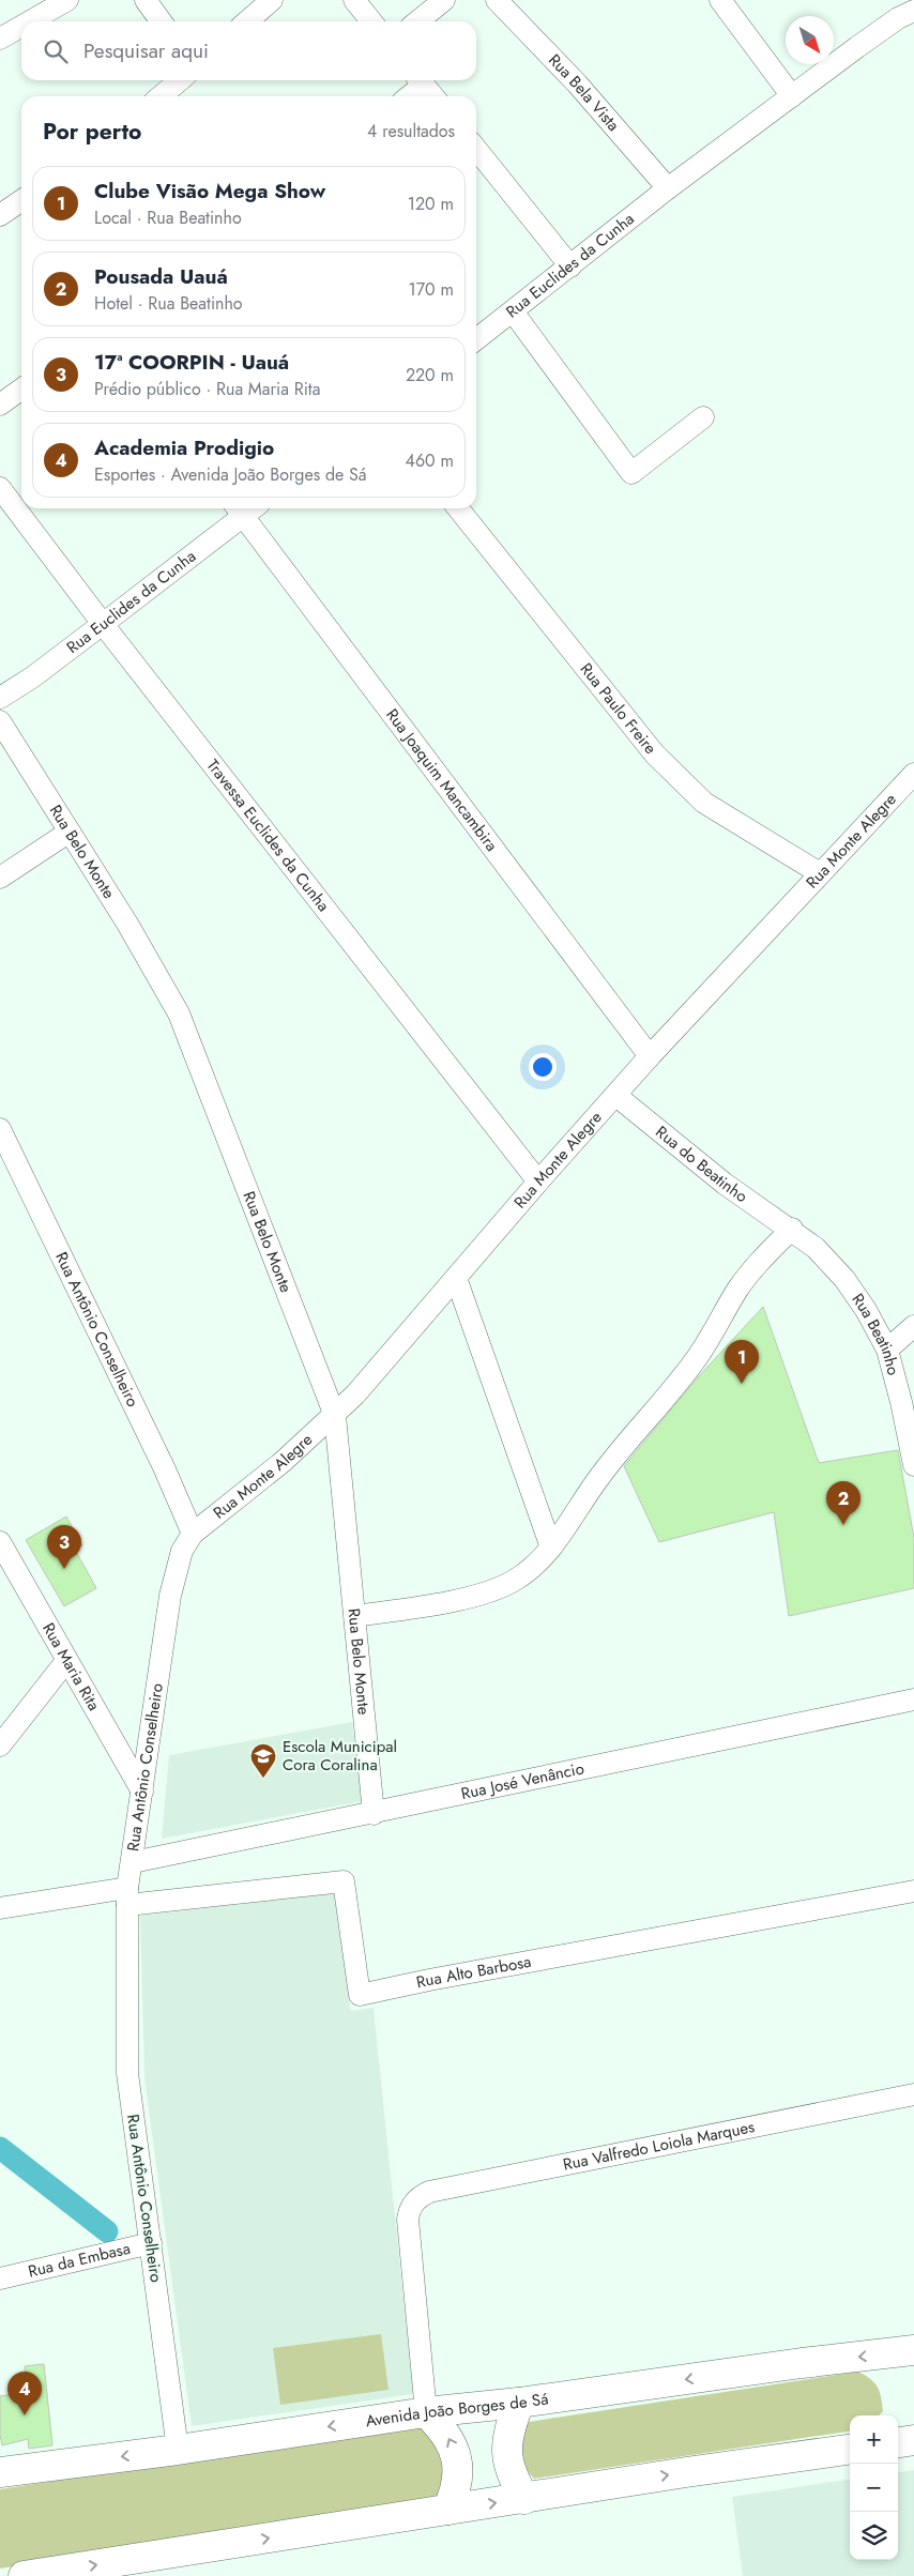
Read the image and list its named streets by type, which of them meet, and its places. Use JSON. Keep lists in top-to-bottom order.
{
  "streets": {
    "main road": ["Avenida João Borges de Sá"],
    "street": [
      "Rua Bela Vista",
      "Rua Euclides da Cunha",
      "Rua Paulo Freire",
      "Rua Joaquim Mancambira",
      "Travessa Euclides da Cunha",
      "Rua Monte Alegre",
      "Rua Belo Monte",
      "Rua do Beatinho",
      "Rua Antônio Conselheiro",
      "Rua Beatinho",
      "Rua Maria Rita",
      "Rua José Venâncio",
      "Rua Alto Barbosa",
      "Rua Valfredo Loiola Marques",
      "Rua da Embasa"
    ]
  },
  "crossings": [
    ["Rua Bela Vista", "Rua Euclides da Cunha"],
    ["Rua Euclides da Cunha", "Rua Joaquim Mancambira"],
    ["Rua Euclides da Cunha", "Travessa Euclides da Cunha"],
    ["Rua Paulo Freire", "Rua Monte Alegre"],
    ["Rua Joaquim Mancambira", "Rua Monte Alegre"],
    ["Travessa Euclides da Cunha", "Rua Monte Alegre"],
    ["Rua Monte Alegre", "Rua Belo Monte"],
    ["Rua Monte Alegre", "Rua do Beatinho"],
    ["Rua Monte Alegre", "Rua Antônio Conselheiro"],
    ["Rua Belo Monte", "Rua José Venâncio"],
    ["Rua do Beatinho", "Rua Beatinho"],
    ["Rua Antônio Conselheiro", "Rua Maria Rita"],
    ["Rua Antônio Conselheiro", "Rua José Venâncio"],
    ["Rua Antônio Conselheiro", "Rua Alto Barbosa"],
    ["Rua Antônio Conselheiro", "Rua da Embasa"],
    ["Rua Antônio Conselheiro", "Avenida João Borges de Sá"],
    ["Rua Valfredo Loiola Marques", "Avenida João Borges de Sá"]
  ],
  "places": {
    "school or university": ["Escola Municipal Cora Coralina"]
  },
  "north": "bottom right",
  "page": {
    "search": "Pesquisar aqui",
    "heading": ["Por perto", "4 resultados"],
    "list": [
      {
        "mark": "1",
        "name": "Clube Visão Mega Show",
        "note": "Local · Rua Beatinho",
        "value": "120 m"
      },
      {
        "mark": "2",
        "name": "Pousada Uauá",
        "note": "Hotel · Rua Beatinho",
        "value": "170 m"
      },
      {
        "mark": "3",
        "name": "17ª COORPIN - Uauá",
        "note": "Prédio público · Rua Maria Rita",
        "value": "220 m"
      },
      {
        "mark": "4",
        "name": "Academia Prodigio",
        "note": "Esportes · Avenida João Borges de Sá",
        "value": "460 m"
      }
    ],
    "pins": [
      "1",
      "2",
      "3",
      "4"
    ],
    "map_buttons": ["+", "−"]
  }
}
